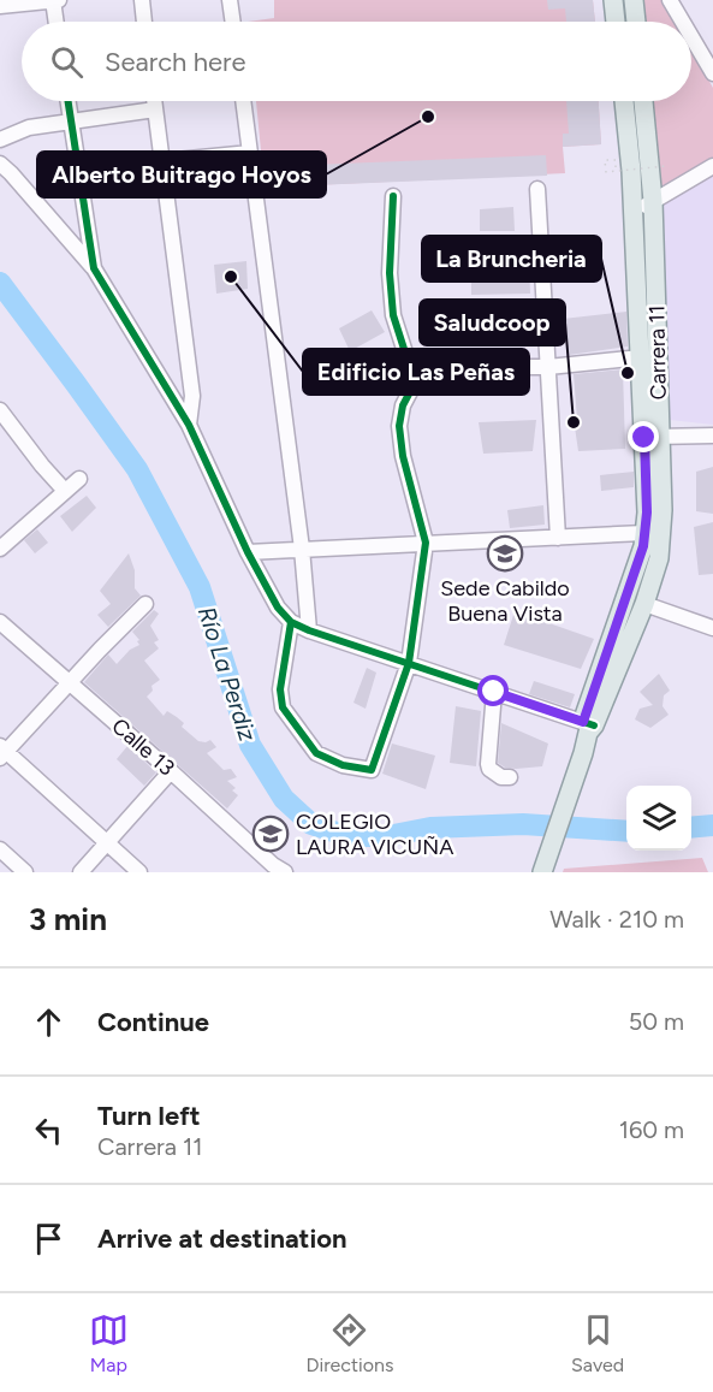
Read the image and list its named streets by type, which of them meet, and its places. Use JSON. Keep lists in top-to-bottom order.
{
  "streets": {
    "main road": ["Carrera 11"],
    "street": ["Calle 13"]
  },
  "water": ["Río La Perdiz"],
  "places": {
    "other": [
      "Alberto Buitrago Hoyos",
      "Edificio Las Peñas",
      "La Bruncheria",
      "Saludcoop"
    ],
    "school or university": ["Sede Cabildo Buena Vista", "COLEGIO LAURA VICUÑA"]
  },
  "page": {
    "search": "Search here",
    "heading": ["3 min", "Walk · 210 m"],
    "list": [
      ["Continue", "50 m"],
      ["Turn left", "Carrera 11", "160 m"],
      "Arrive at destination"
    ],
    "nav": ["Map", "Directions", "Saved"]
  }
}
